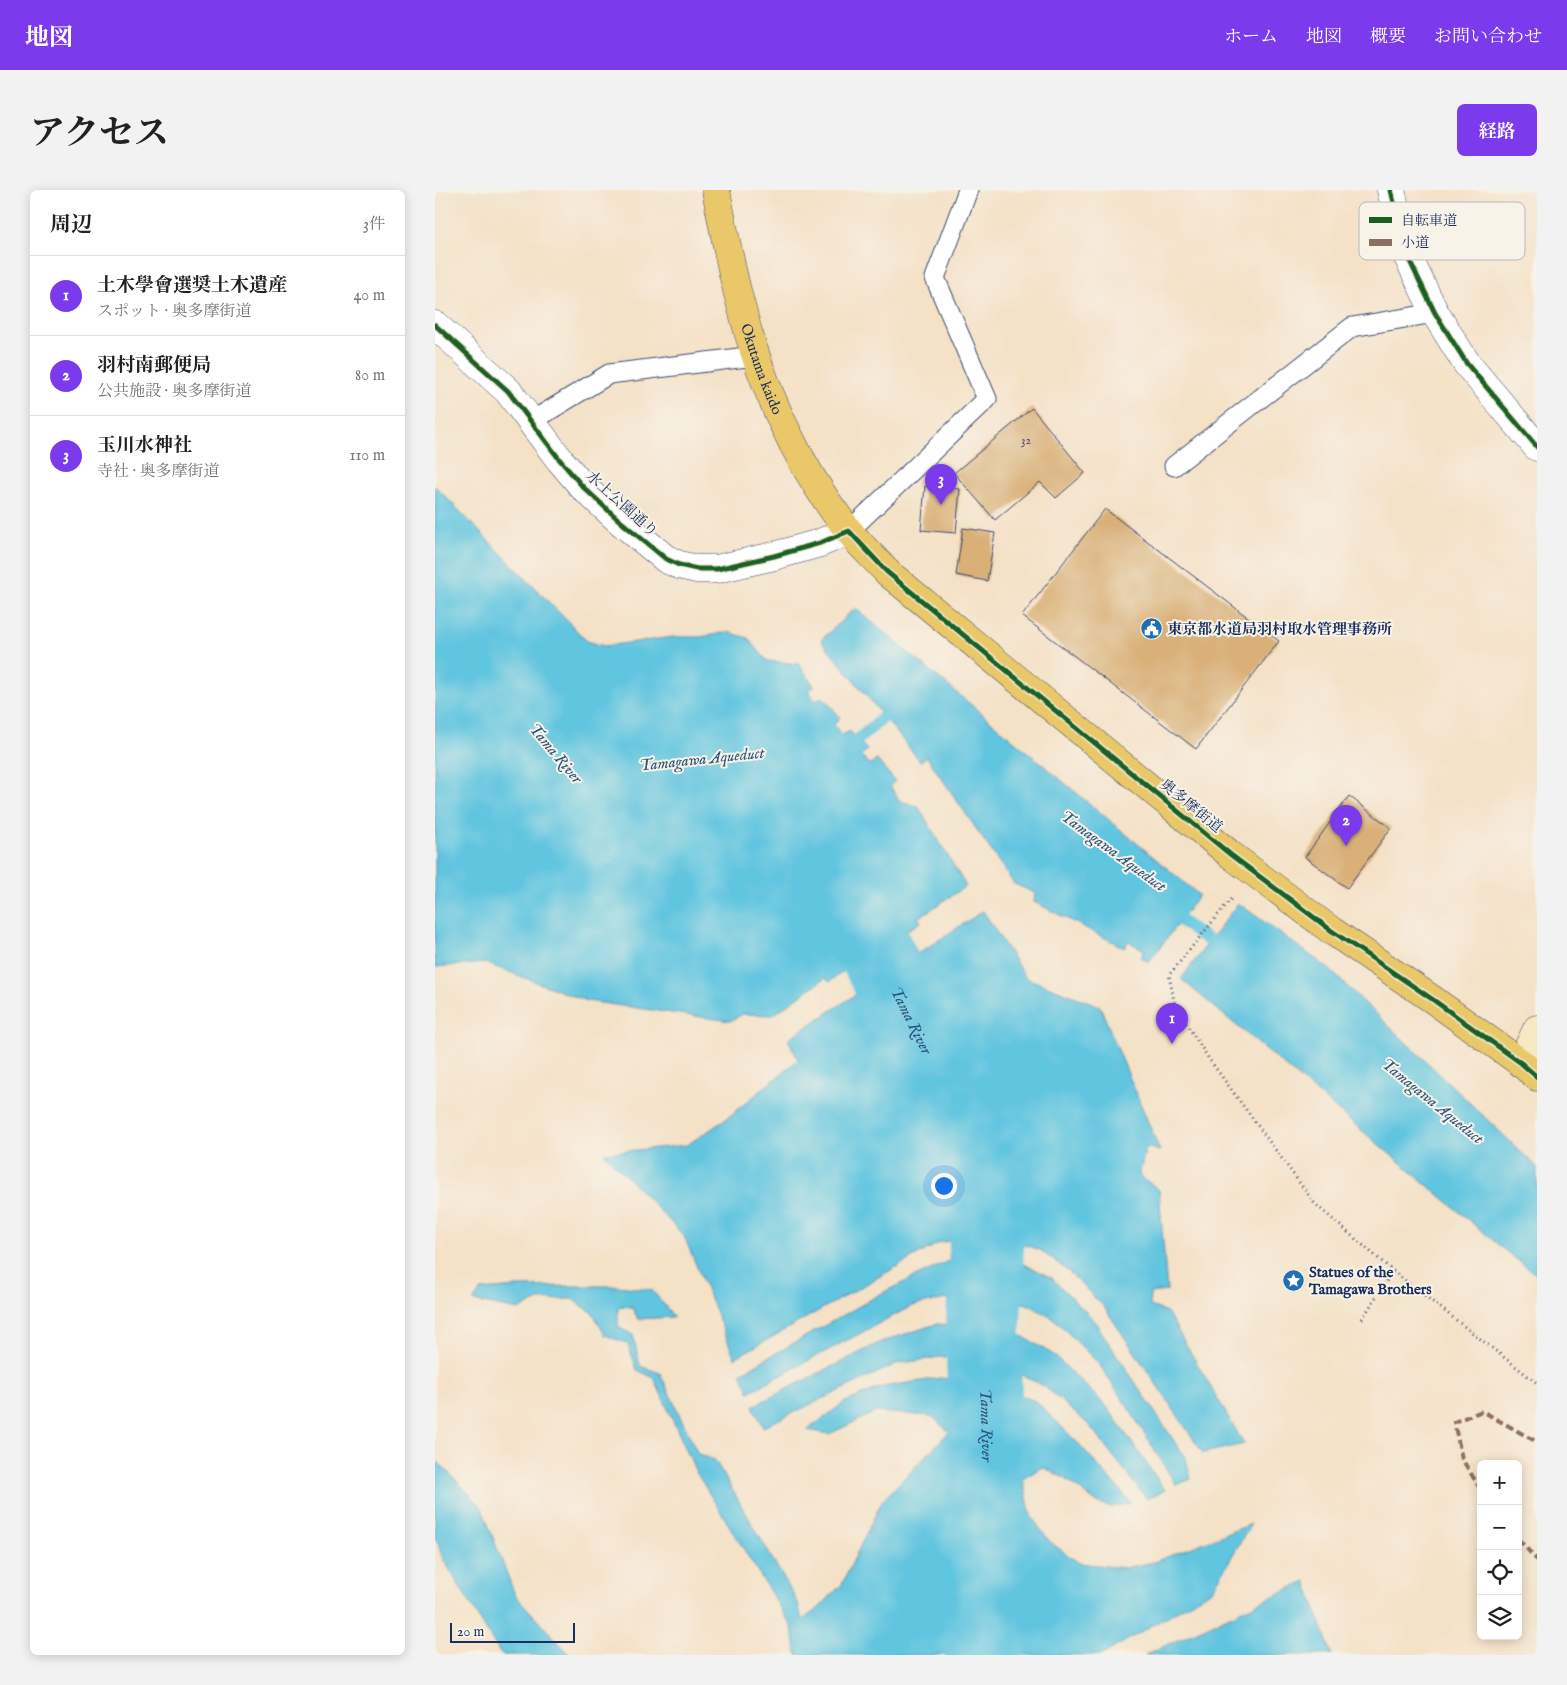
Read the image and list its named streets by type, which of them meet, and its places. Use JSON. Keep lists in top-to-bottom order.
{
  "streets": {
    "main road": ["Okutama kaido", "奥多摩街道"],
    "street": ["水上公園通り"]
  },
  "crossings": [
    ["Okutama kaido", "水上公園通り"],
    ["Okutama kaido", "奥多摩街道"],
    ["水上公園通り", "奥多摩街道"]
  ],
  "water": ["Tama River", "Tamagawa Aqueduct"],
  "places": {
    "public building": ["東京都水道局羽村取水管理事務所"],
    "place": ["Statues of the Tamagawa Brothers"]
  },
  "house_numbers": ["32"],
  "legend": ["自転車道", "小道"],
  "scale_bar": "20 m",
  "page": {
    "header": "地図",
    "nav": [
      "ホーム",
      "地図",
      "概要",
      "お問い合わせ"
    ],
    "title": "アクセス",
    "buttons": "経路",
    "heading": ["周辺", "3件"],
    "list": [
      {
        "mark": "1",
        "name": "土木學會選奨土木遺産",
        "note": "スポット · 奥多摩街道",
        "value": "40 m"
      },
      {
        "mark": "2",
        "name": "羽村南郵便局",
        "note": "公共施設 · 奥多摩街道",
        "value": "80 m"
      },
      {
        "mark": "3",
        "name": "玉川水神社",
        "note": "寺社 · 奥多摩街道",
        "value": "110 m"
      }
    ],
    "pins": ["3", "2", "1"],
    "map_buttons": ["+", "−"],
    "scale": "20 m"
  }
}
